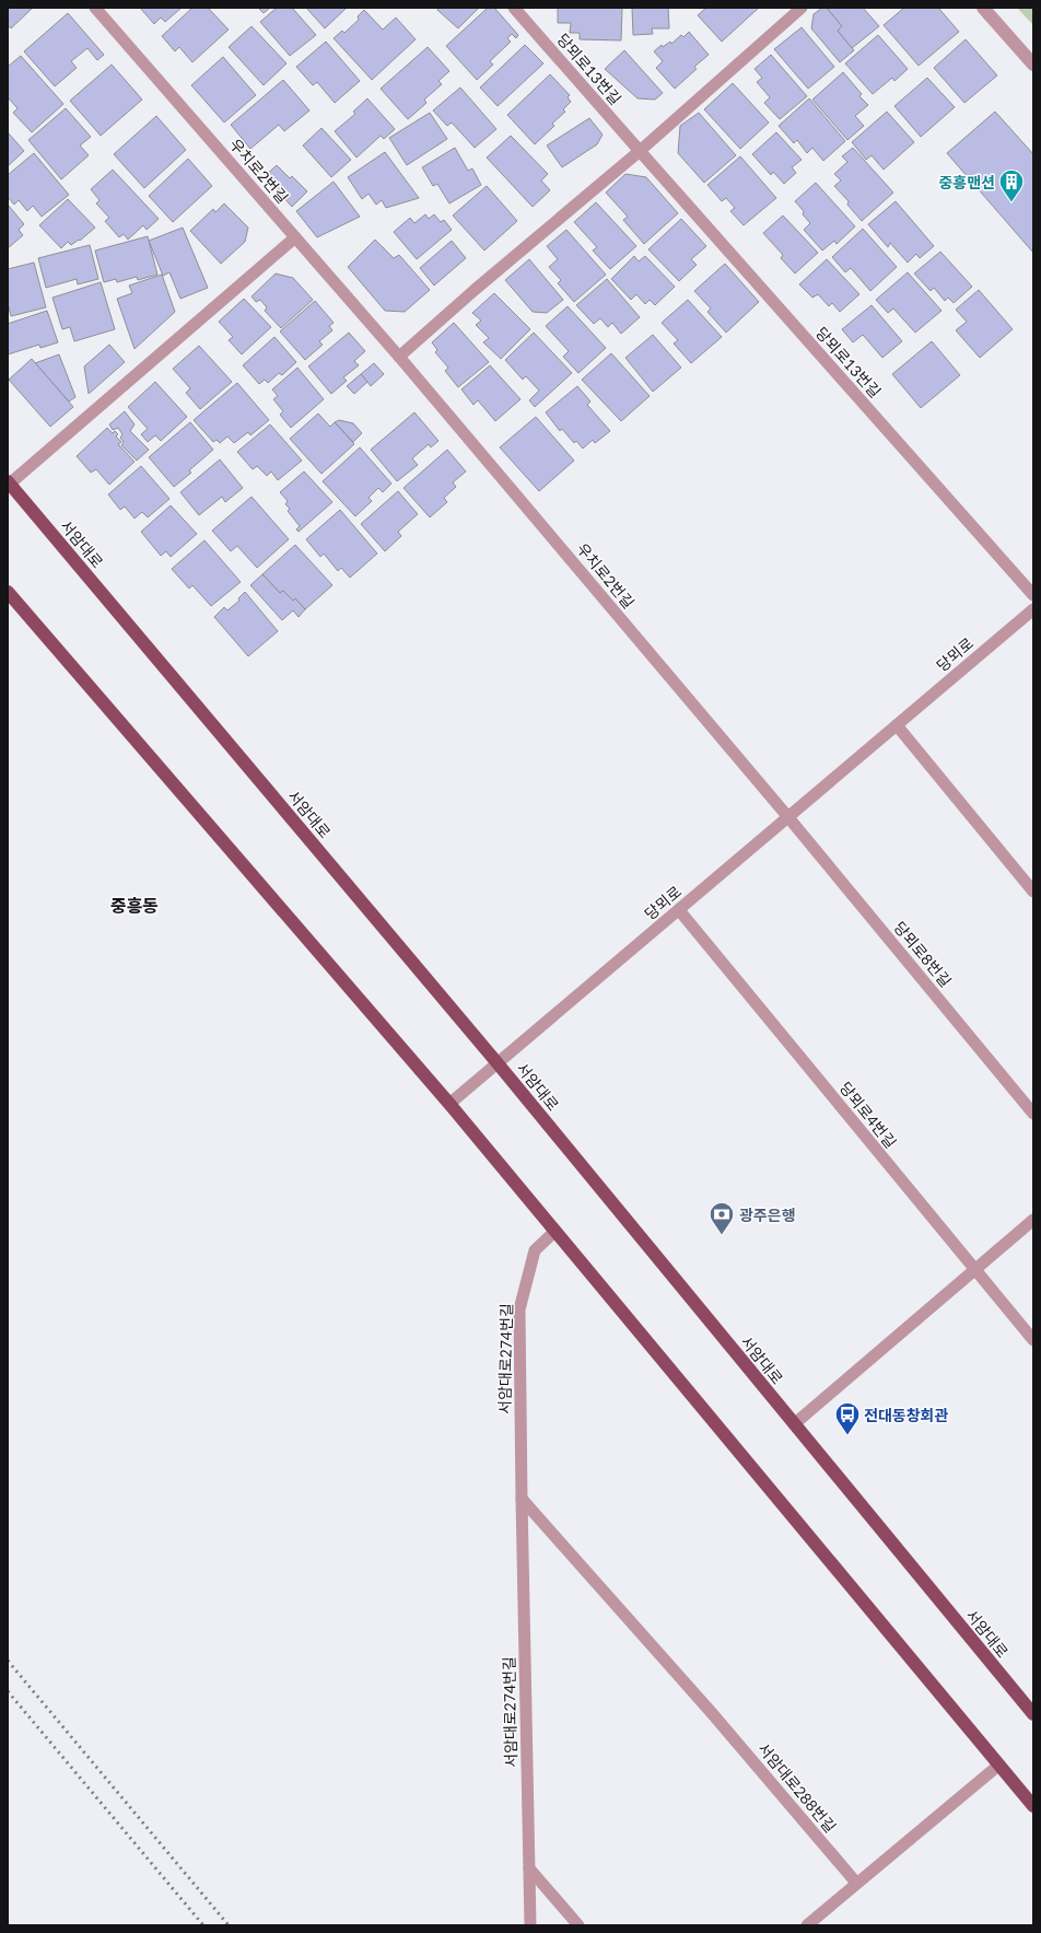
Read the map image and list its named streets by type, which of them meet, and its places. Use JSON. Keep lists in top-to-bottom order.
{
  "streets": {
    "main road": ["서암대로"],
    "lane": [
      "당뫼로13번길",
      "우치로2번길",
      "당뫼로",
      "당뫼로8번길",
      "당뫼로4번길",
      "서암대로274번길",
      "서암대로288번길"
    ]
  },
  "crossings": [
    ["우치로2번길", "서암대로"],
    ["우치로2번길", "당뫼로"],
    ["우치로2번길", "당뫼로8번길"],
    ["서암대로", "당뫼로"],
    ["당뫼로", "당뫼로8번길"],
    ["당뫼로", "당뫼로4번길"],
    ["서암대로274번길", "서암대로288번길"]
  ],
  "districts": ["중흥동"],
  "places": {
    "building": ["중흥맨션"],
    "bank": ["광주은행"],
    "bus stop": ["전대동창회관"]
  }
}
